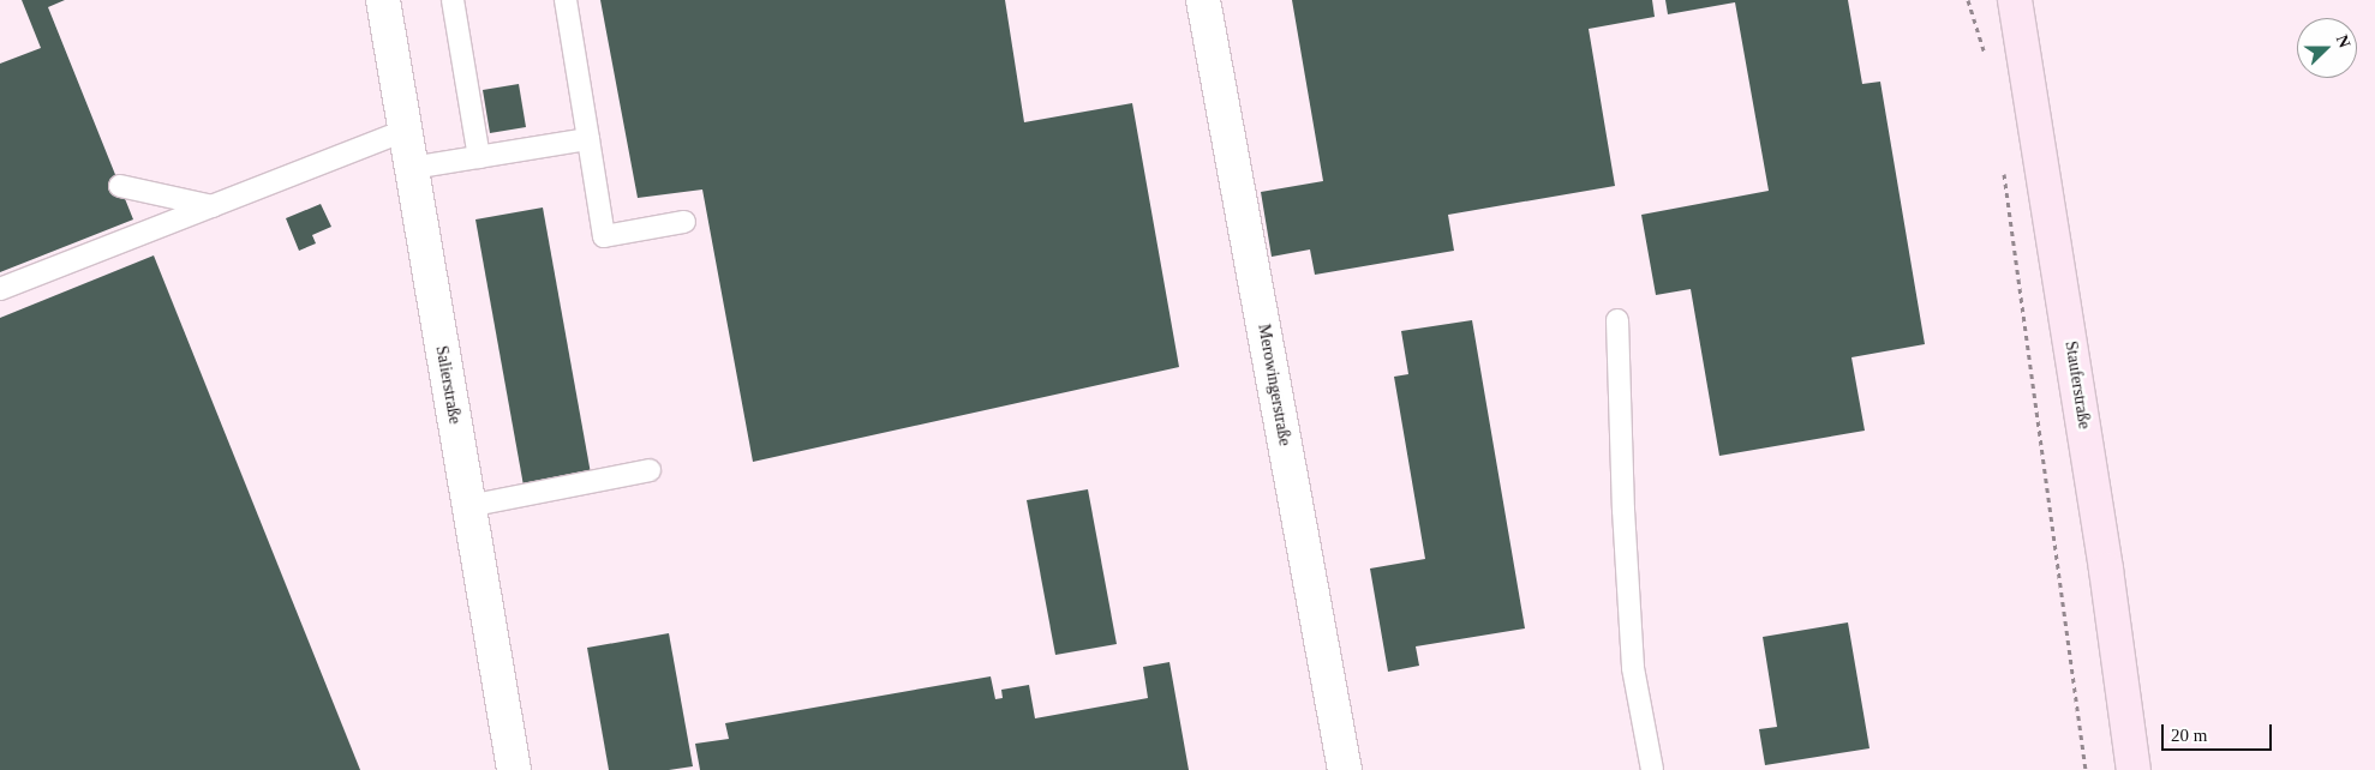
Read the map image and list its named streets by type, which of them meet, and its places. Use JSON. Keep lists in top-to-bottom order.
{
  "streets": {
    "main road": ["Stauferstraße"],
    "street": ["Salierstraße", "Merowingerstraße"]
  },
  "scale_bar": "20 m",
  "north": "right"
}
